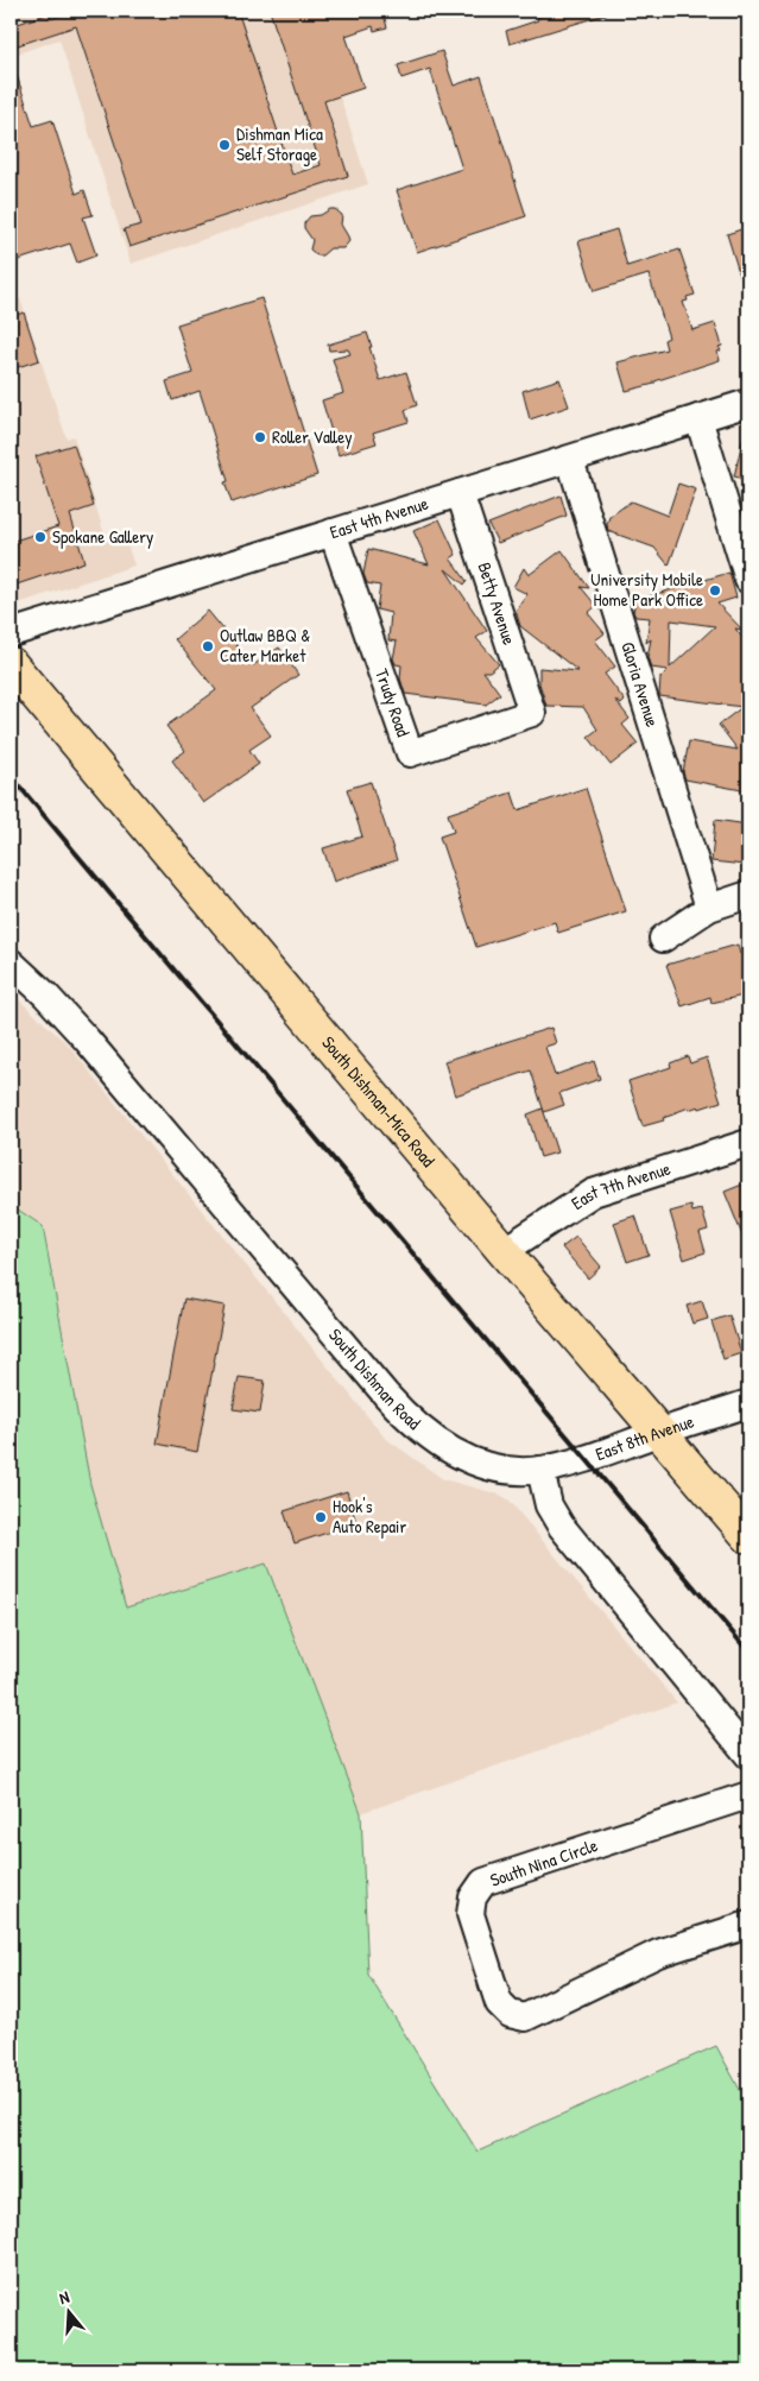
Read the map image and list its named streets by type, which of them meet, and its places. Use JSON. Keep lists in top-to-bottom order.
{
  "streets": {
    "main road": ["South Dishman-Mica Road"],
    "street": [
      "East 4th Avenue",
      "Betty Avenue",
      "Gloria Avenue",
      "Trudy Road",
      "East 7th Avenue",
      "South Dishman Road",
      "East 8th Avenue",
      "South Nina Circle"
    ]
  },
  "crossings": [
    ["East 4th Avenue", "Betty Avenue"],
    ["East 4th Avenue", "Gloria Avenue"],
    ["East 4th Avenue", "Trudy Road"],
    ["Betty Avenue", "Trudy Road"],
    ["South Dishman-Mica Road", "East 7th Avenue"],
    ["South Dishman-Mica Road", "East 8th Avenue"],
    ["South Dishman Road", "East 8th Avenue"]
  ],
  "places": [
    "Dishman Mica Self Storage",
    "Roller Valley",
    "Spokane Gallery",
    "University Mobile Home Park Office",
    "Outlaw BBQ & Cater Market",
    "Hook's Auto Repair"
  ],
  "north": "top"
}
